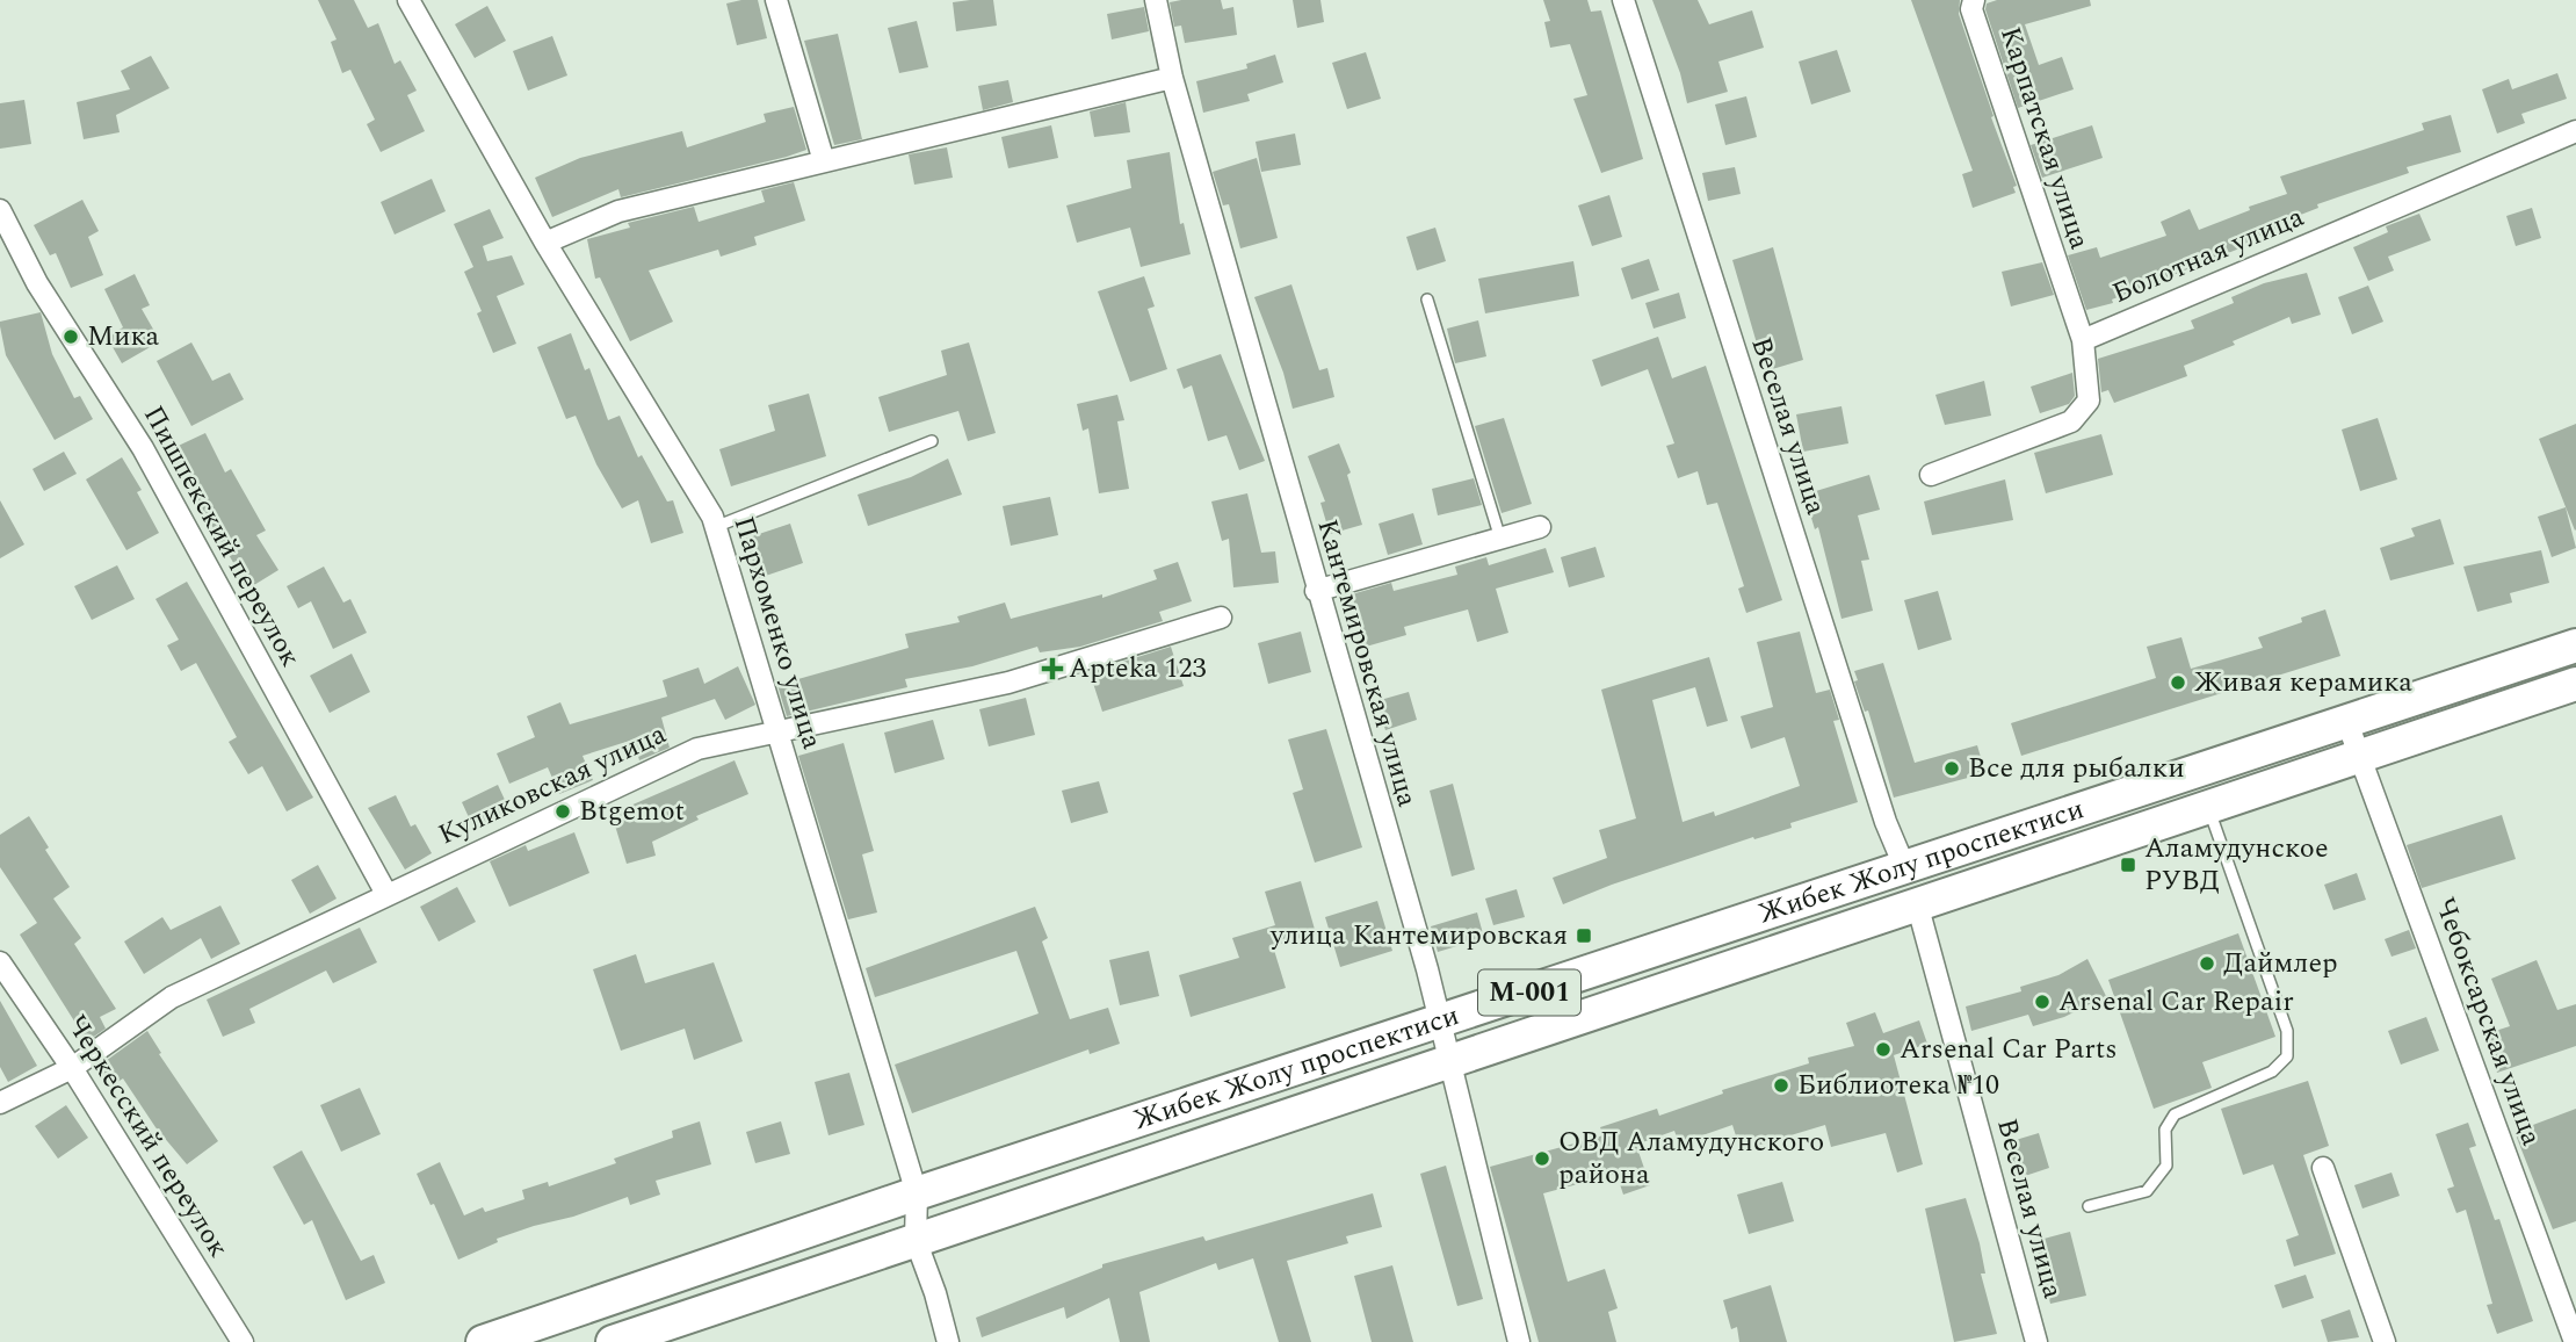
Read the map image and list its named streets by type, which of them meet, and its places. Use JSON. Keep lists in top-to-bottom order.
{
  "streets": {
    "main road": ["Жибек Жолу проспектиси", "М-001"],
    "street": [
      "Карпатская улица",
      "Болотная улица",
      "Веселая улица",
      "Пишпекский переулок",
      "Пархоменко улица",
      "Кантемировская улица",
      "Куликовская улица",
      "Чебоксарская улица",
      "Черкесский переулок"
    ]
  },
  "crossings": [
    ["Карпатская улица", "Болотная улица"],
    ["Веселая улица", "Жибек Жолу проспектиси"],
    ["Пишпекский переулок", "Куликовская улица"],
    ["Пархоменко улица", "Куликовская улица"],
    ["Пархоменко улица", "Жибек Жолу проспектиси"],
    ["Кантемировская улица", "Жибек Жолу проспектиси"],
    ["Куликовская улица", "Черкесский переулок"],
    ["Жибек Жолу проспектиси", "Чебоксарская улица"]
  ],
  "places": {
    "other": [
      "Мика",
      "Живая керамика",
      "Все для рыбалки",
      "Btgemot",
      "Даймлер",
      "Arsenal Car Repair",
      "Arsenal Car Parts",
      "Библиотека №10",
      "ОВД Аламудунского района"
    ],
    "health": ["Apteka 123"],
    "transit": ["Аламудунское РУВД", "улица Кантемировская"]
  }
}
